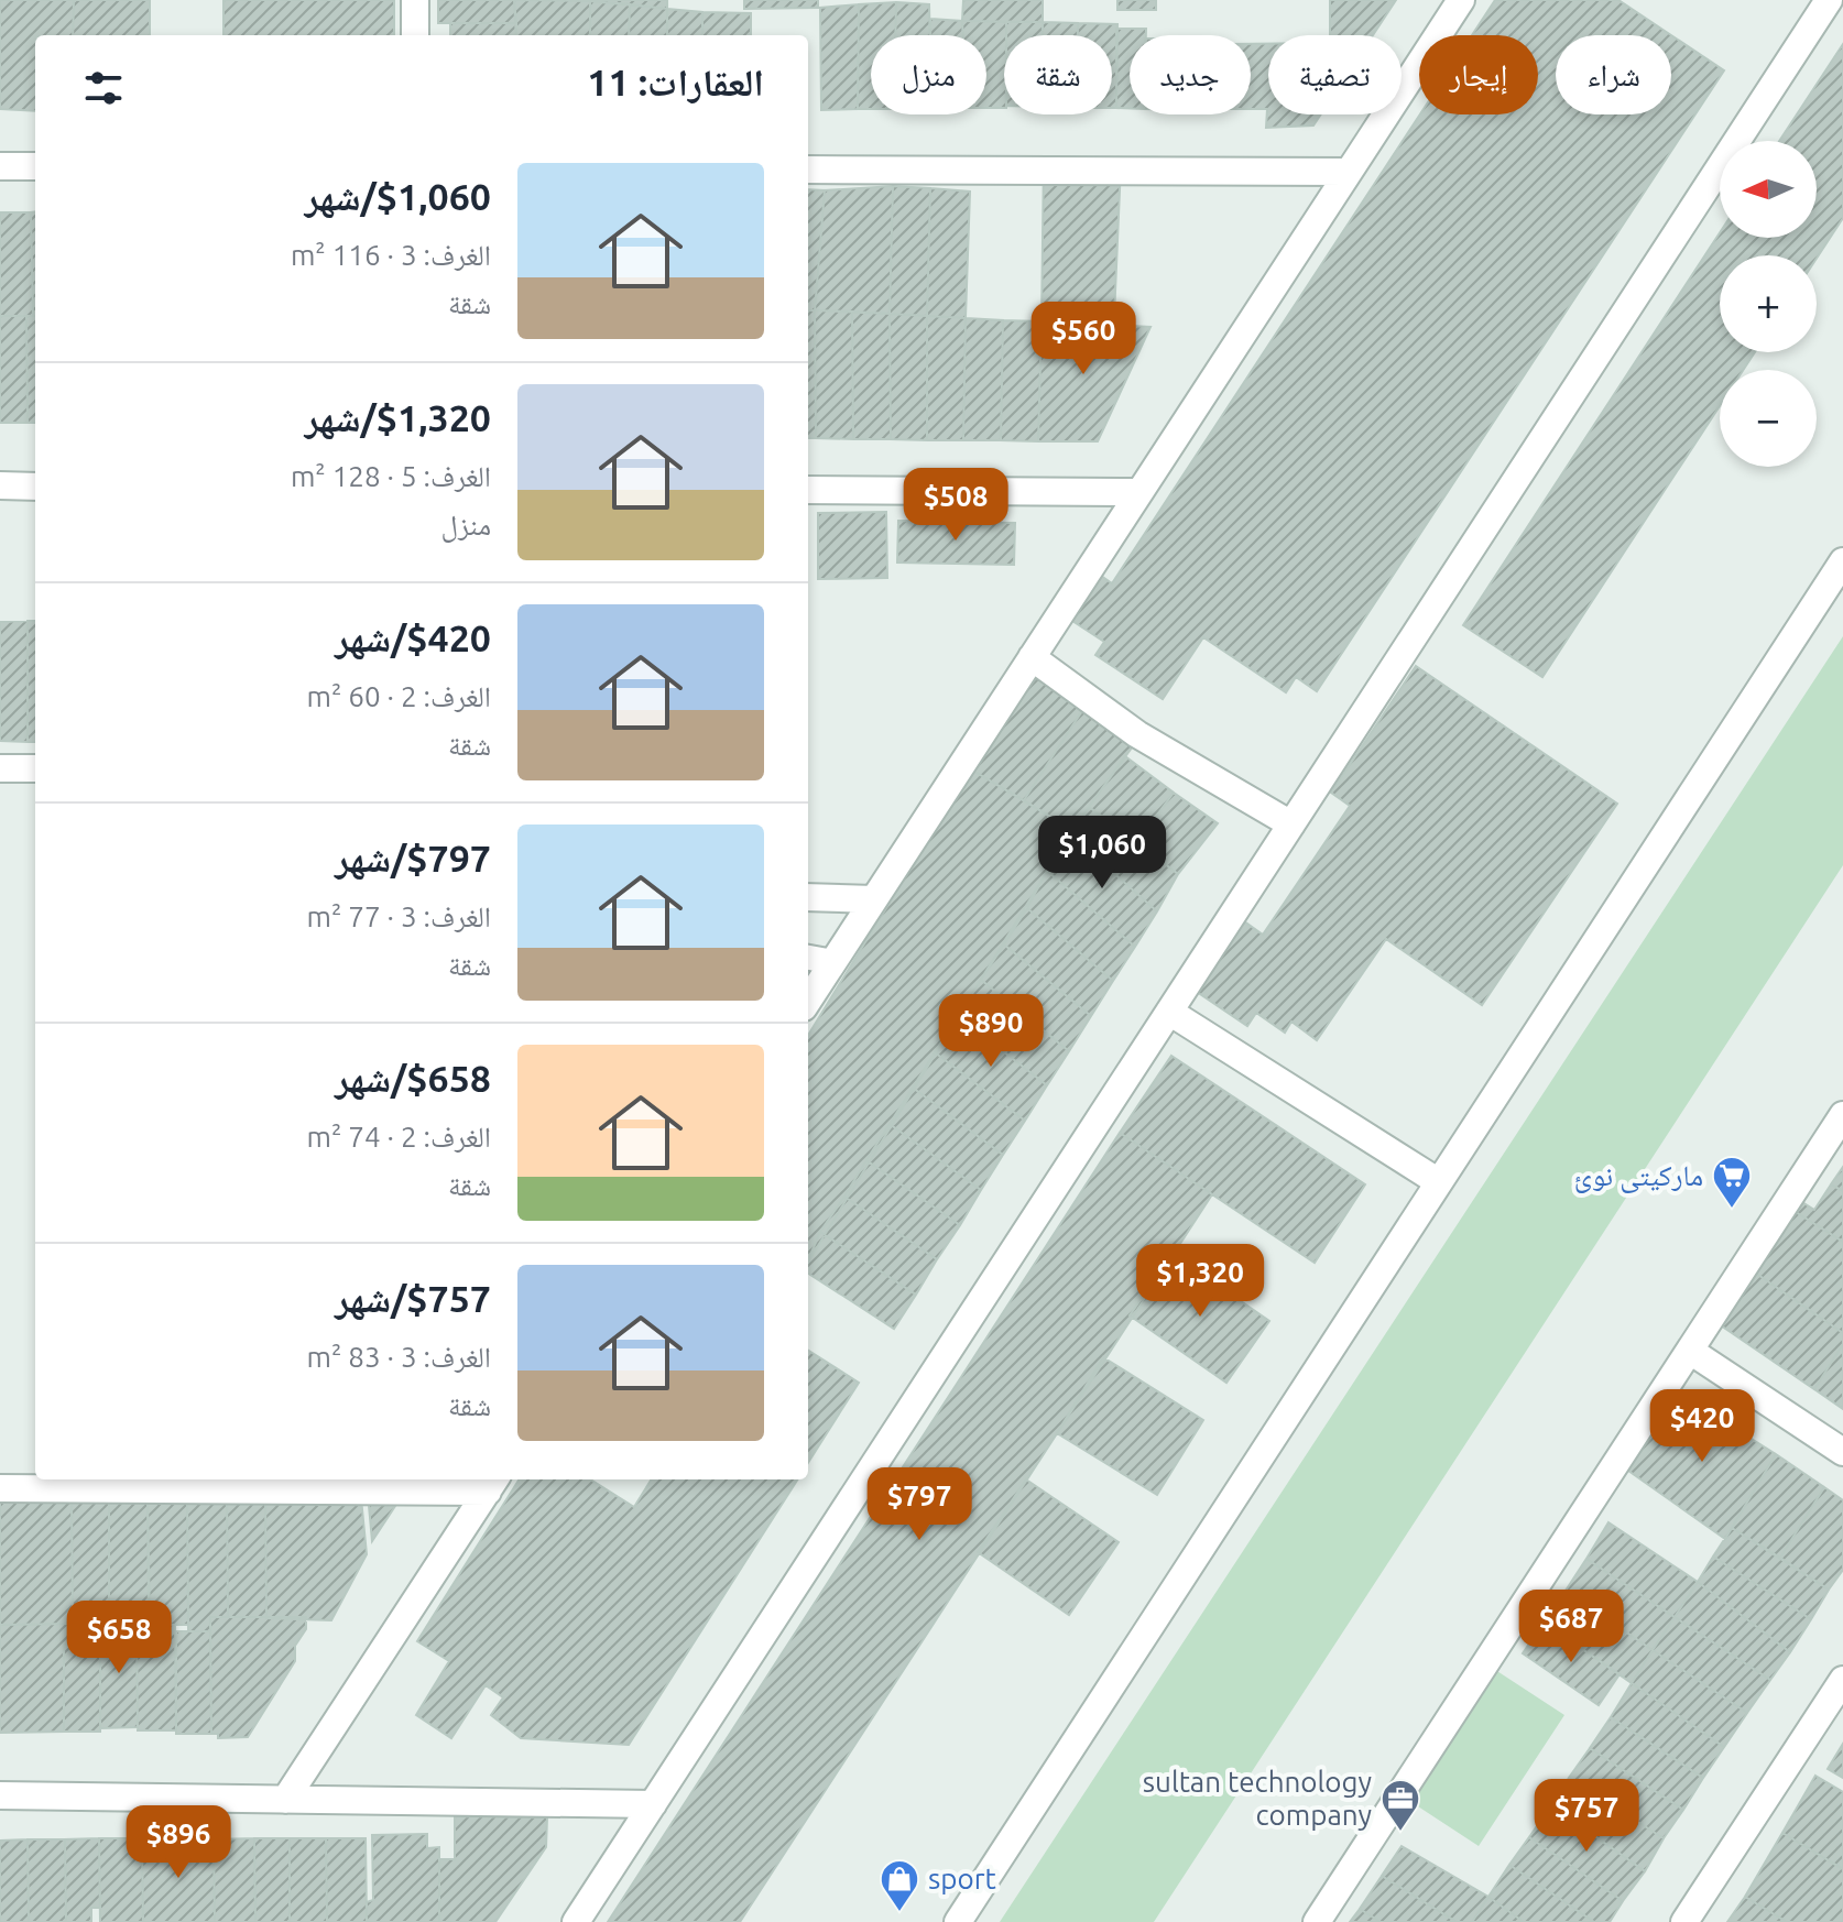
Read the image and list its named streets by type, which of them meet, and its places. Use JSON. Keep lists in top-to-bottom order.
{
  "places": {
    "supermarket": ["مارکیتی نوئ"],
    "office": ["sultan technology company"],
    "shop": ["sport"]
  },
  "north": "left",
  "page": {
    "chip": [
      "شراء",
      "إيجار",
      "تصفية",
      "جديد",
      "شقة",
      "منزل"
    ],
    "heading": "العقارات: 11",
    "map_buttons": ["+", "−"],
    "list": [
      {
        "name": "$1,060/شهر",
        "note": "الغرف: 3 · 116 m² · شقة"
      },
      {
        "name": "$1,320/شهر",
        "note": "الغرف: 5 · 128 m² · منزل"
      },
      {
        "name": "$420/شهر",
        "note": "الغرف: 2 · 60 m² · شقة"
      },
      {
        "name": "$797/شهر",
        "note": "الغرف: 3 · 77 m² · شقة"
      },
      {
        "name": "$658/شهر",
        "note": "الغرف: 2 · 74 m² · شقة"
      },
      {
        "name": "$757/شهر",
        "note": "الغرف: 3 · 83 m² · شقة"
      }
    ],
    "price": [
      "$560",
      "$508",
      "$1,060",
      "$890",
      "$1,320",
      "$420",
      "$797",
      "$687",
      "$658",
      "$757",
      "$896"
    ]
  }
}
